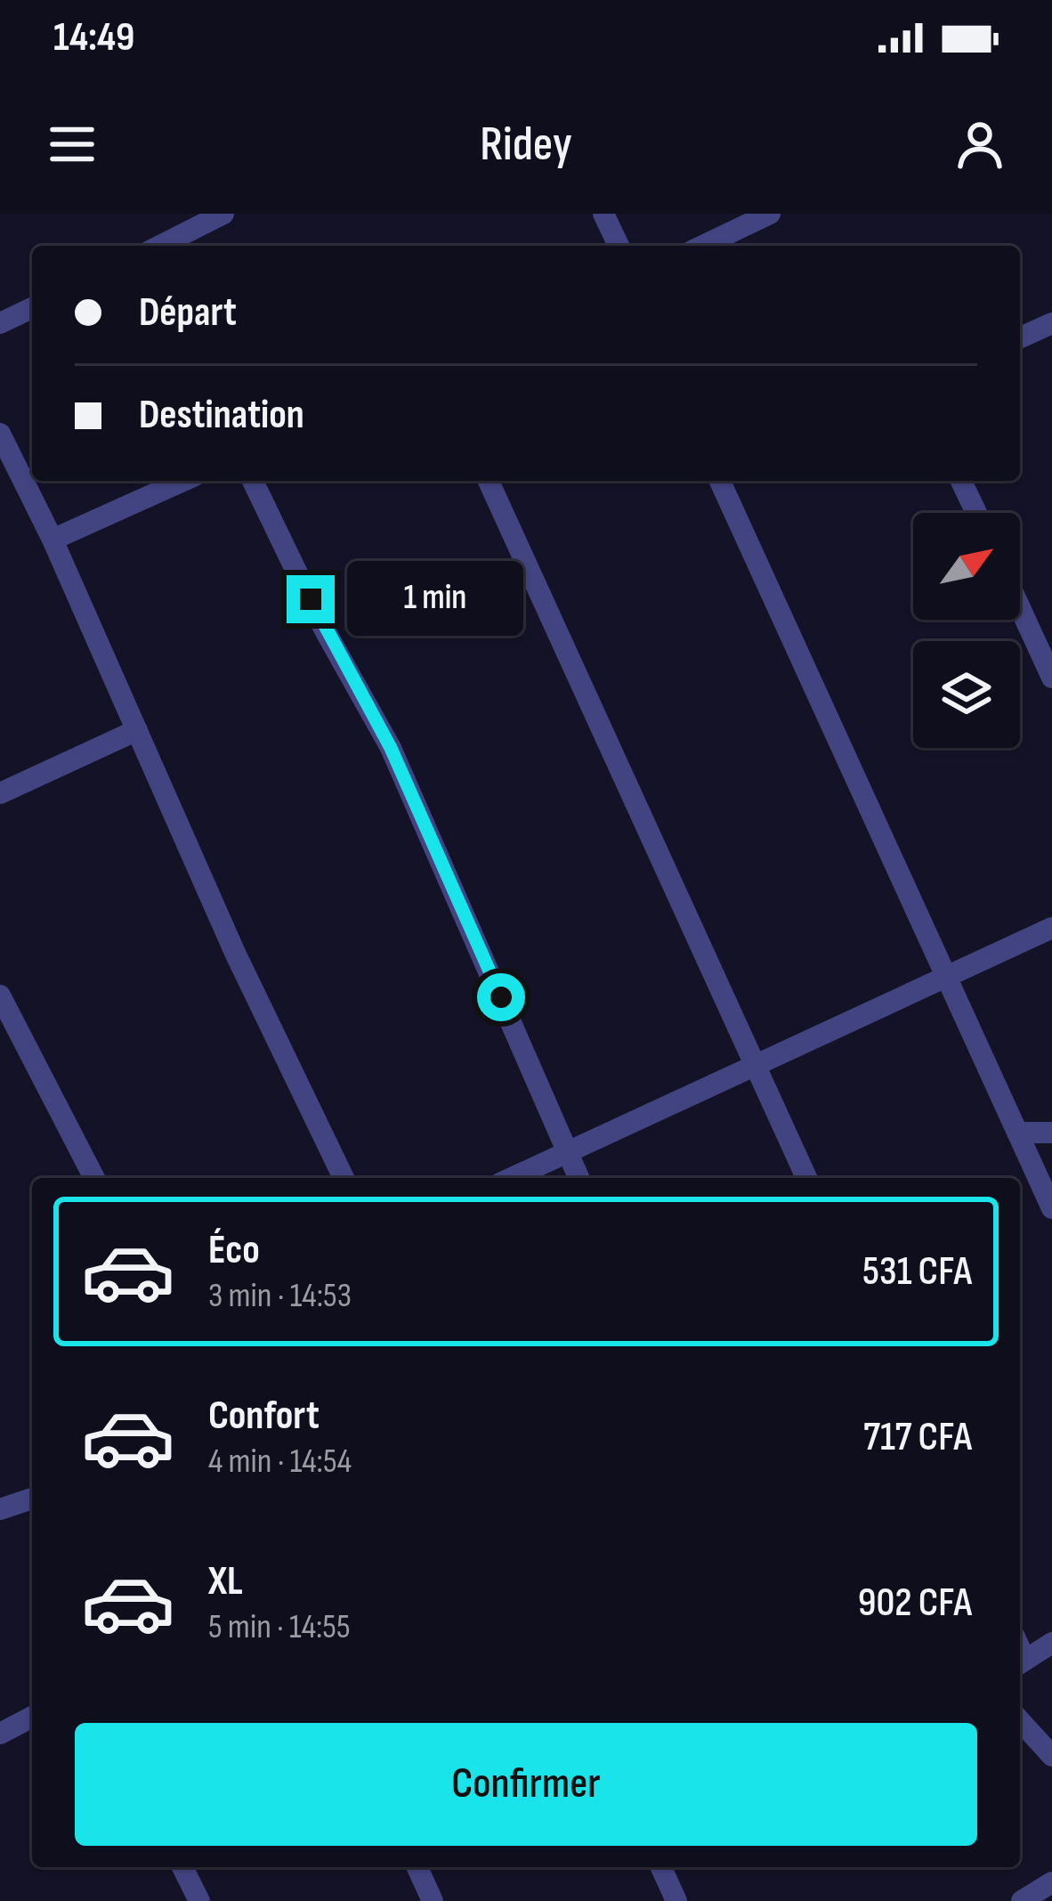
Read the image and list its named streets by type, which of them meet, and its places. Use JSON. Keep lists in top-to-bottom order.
{
  "north": "top right",
  "page": {
    "status": "14:49",
    "header": "Ridey",
    "banner": ["Départ", "Destination"],
    "bubble": "1 min",
    "list": [
      {
        "name": "Éco",
        "note": "3 min · 14:53",
        "value": "531 CFA"
      },
      {
        "name": "Confort",
        "note": "4 min · 14:54",
        "value": "717 CFA"
      },
      {
        "name": "XL",
        "note": "5 min · 14:55",
        "value": "902 CFA"
      }
    ],
    "buttons": "Confirmer"
  }
}
